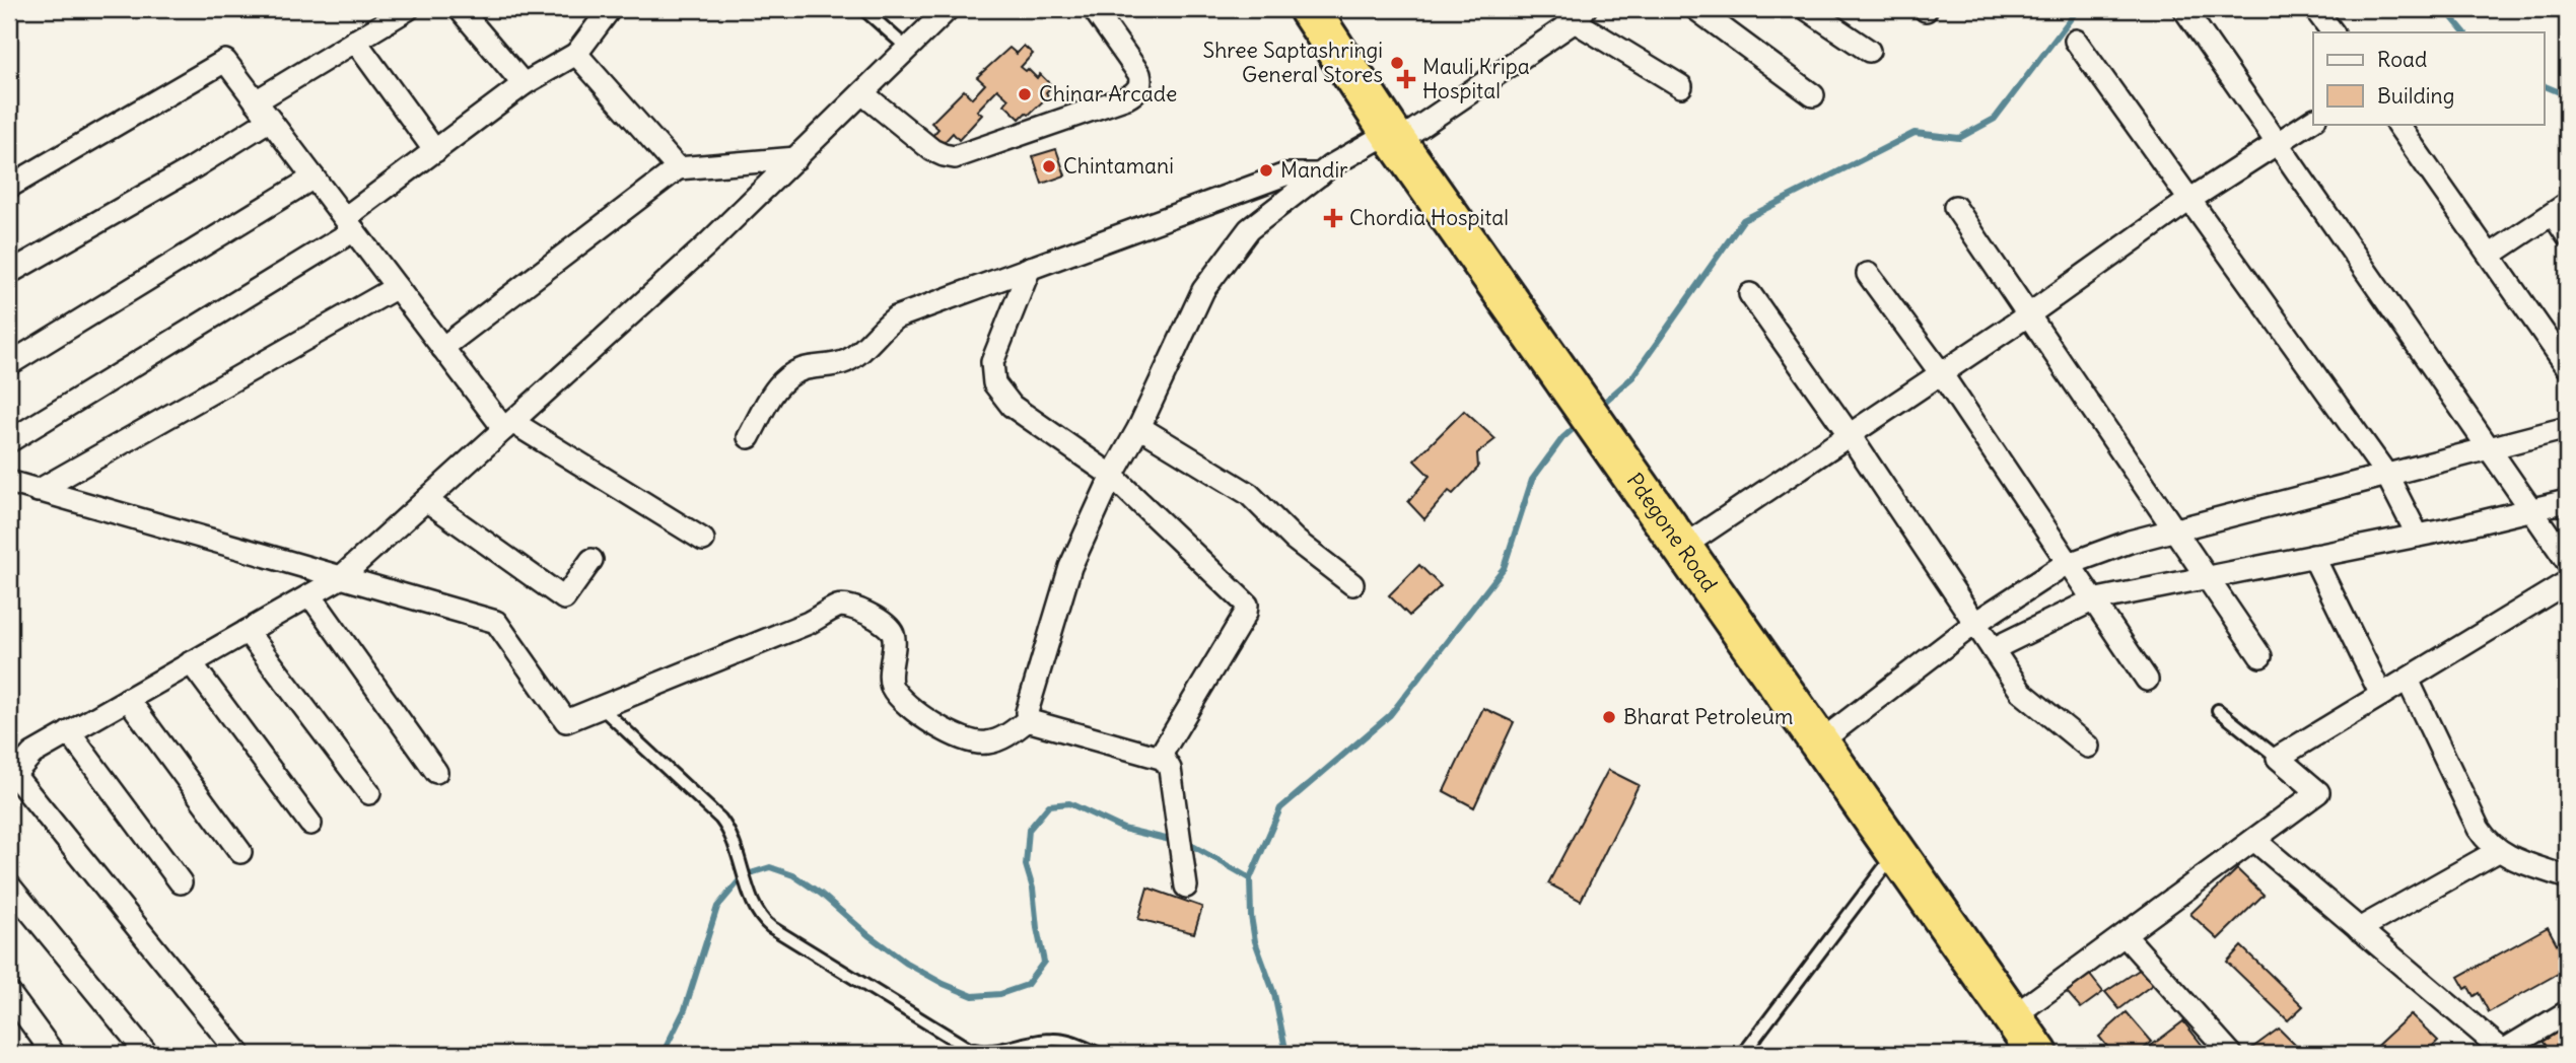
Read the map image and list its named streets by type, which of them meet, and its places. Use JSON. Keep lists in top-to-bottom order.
{
  "streets": {
    "highway": ["Pdegone Road"]
  },
  "places": {
    "other": [
      "Shree Saptashringi General Stores",
      "Chinar Arcade",
      "Chintamani",
      "Mandir",
      "Bharat Petroleum"
    ],
    "health": ["Mauli Kripa Hospital", "Chordia Hospital"]
  },
  "legend": ["Road", "Building"]
}
